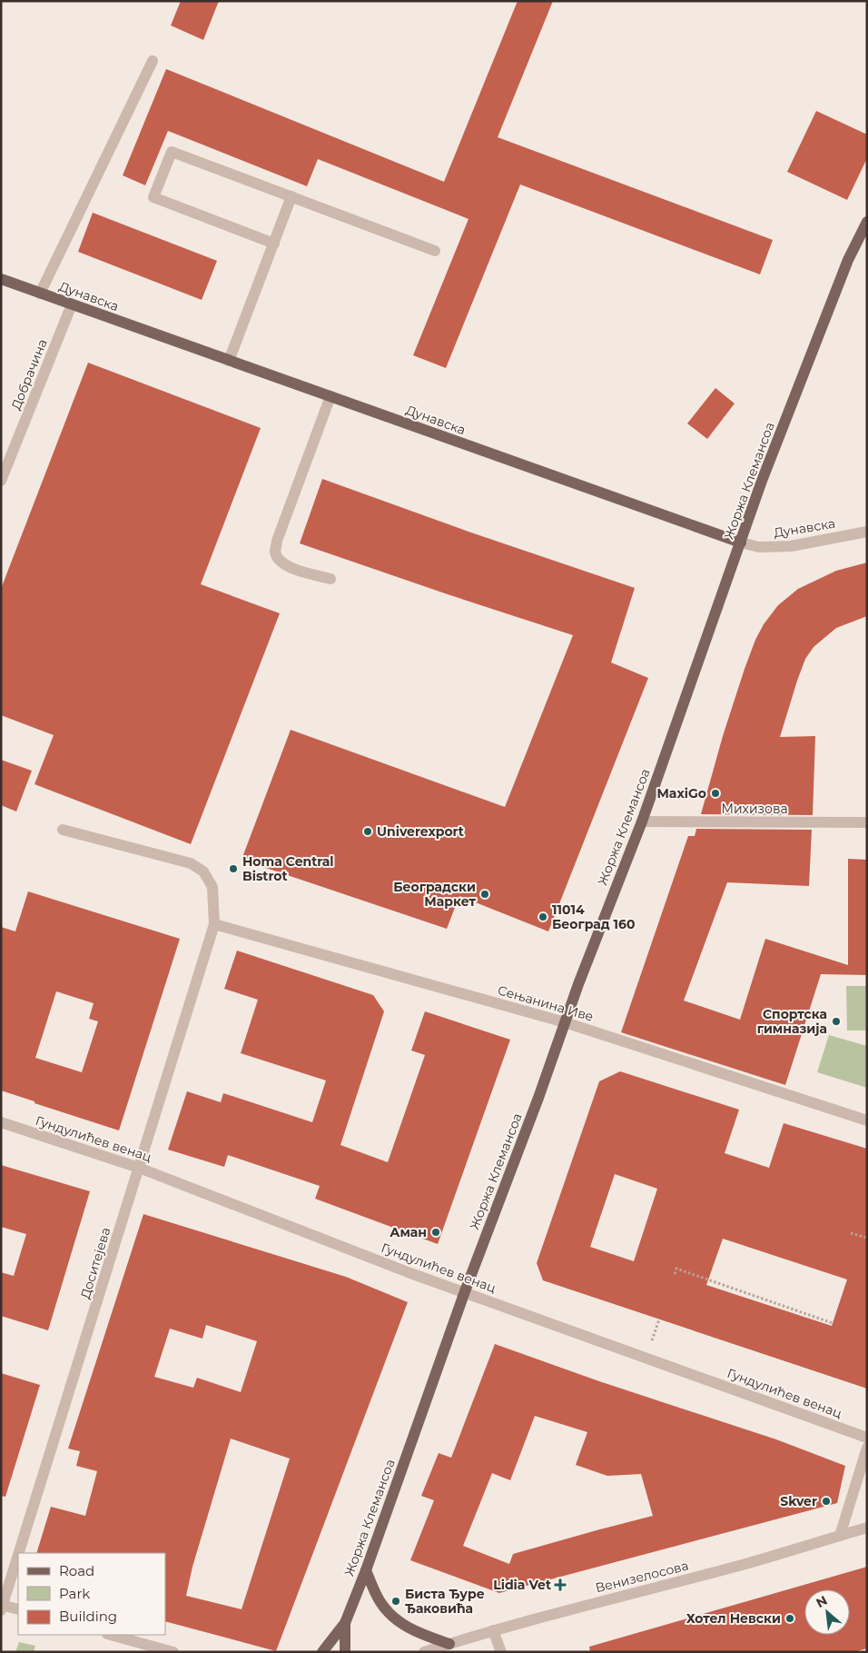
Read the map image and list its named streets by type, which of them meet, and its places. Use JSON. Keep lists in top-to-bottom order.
{
  "streets": {
    "main road": ["Дунавска", "Жоржа Клемансоа"],
    "street": [
      "Добрачина",
      "Михизова",
      "Сењанина Иве",
      "Гундулићев венац",
      "Доситејева",
      "Венизелосова"
    ]
  },
  "crossings": [
    ["Дунавска", "Добрачина"],
    ["Дунавска", "Жоржа Клемансоа"],
    ["Жоржа Клемансоа", "Михизова"],
    ["Жоржа Клемансоа", "Сењанина Иве"],
    ["Жоржа Клемансоа", "Гундулићев венац"],
    ["Сењанина Иве", "Доситејева"],
    ["Гундулићев венац", "Доситејева"]
  ],
  "places": {
    "other": [
      "MaxiGo",
      "Univerexport",
      "Homa Central Bistrot",
      "Београдски Маркет",
      "11014 Београд 160",
      "Спортска гимназија",
      "Аман",
      "Skver",
      "Биста Ђуре Ђаковића",
      "Хотел Невски"
    ],
    "health": ["Lidia Vet"]
  },
  "legend": ["Road", "Park", "Building"],
  "north": "top left"
}
